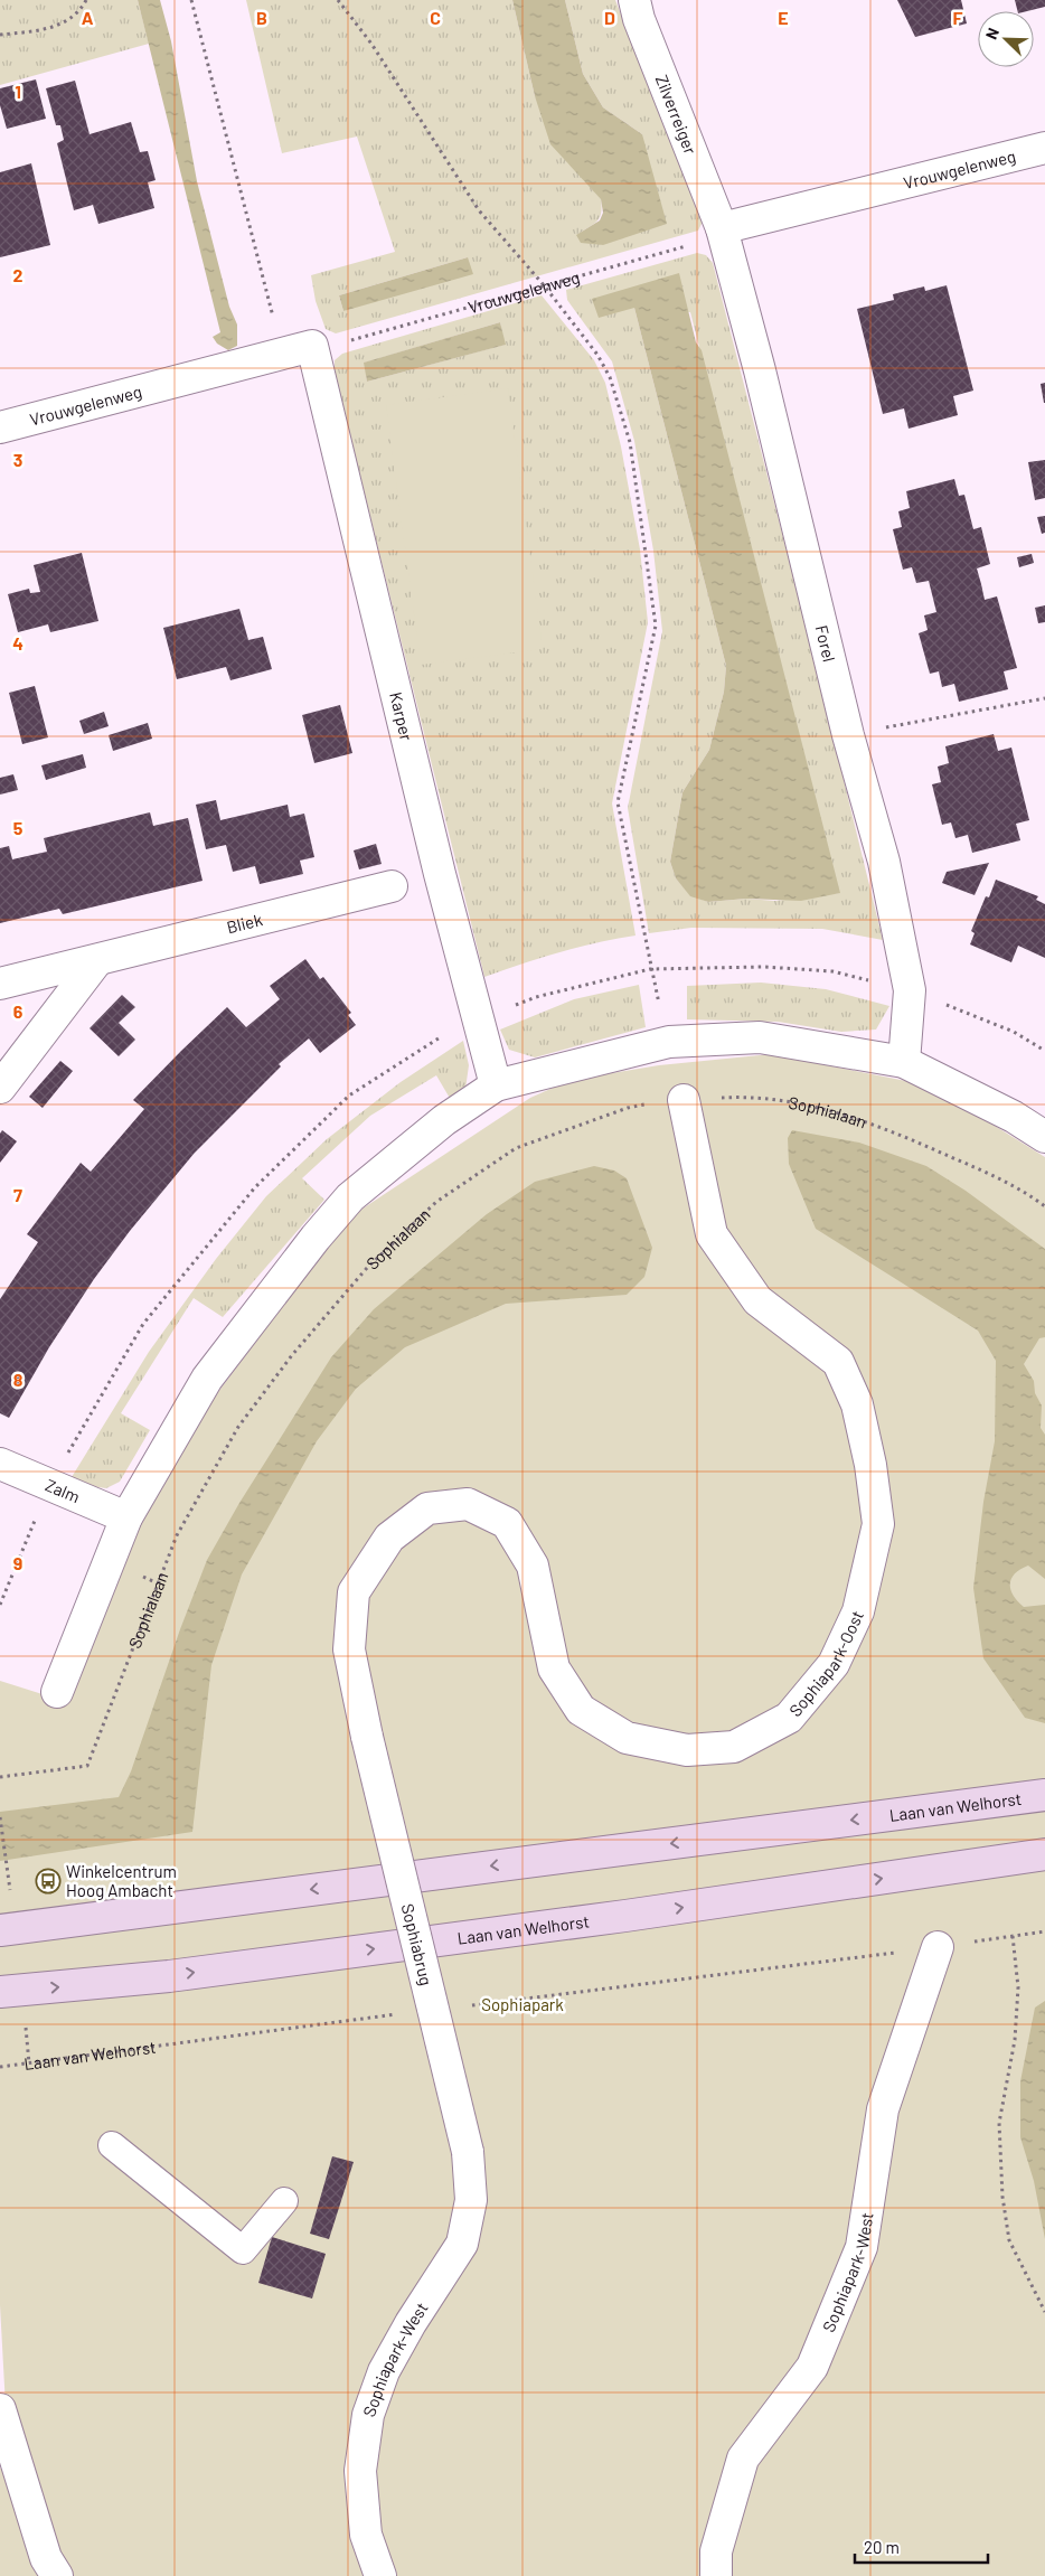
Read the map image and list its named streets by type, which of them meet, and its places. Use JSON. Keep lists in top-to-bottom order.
{
  "streets": {
    "main road": ["Laan van Welhorst"],
    "street": [
      "Zilverreiger",
      "Vrouwgelenweg",
      "Forel",
      "Karper",
      "Bliek",
      "Zalm",
      "Sophiapark-Oost",
      "Sophiabrug",
      "Sophiapark-West"
    ],
    "path": ["Sophialaan"]
  },
  "crossings": [
    ["Zilverreiger", "Vrouwgelenweg"],
    ["Zilverreiger", "Forel"],
    ["Vrouwgelenweg", "Forel"],
    ["Vrouwgelenweg", "Karper"],
    ["Sophialaan", "Sophiapark-Oost"],
    ["Sophiapark-Oost", "Sophiabrug"],
    ["Sophiabrug", "Sophiapark-West"]
  ],
  "parks": ["Sophiapark"],
  "places": {
    "bus stop": ["Winkelcentrum Hoog Ambacht"]
  },
  "scale_bar": "20 m",
  "north": "top left",
  "grid": {
    "columns": [
      "A",
      "B",
      "C",
      "D",
      "E",
      "F"
    ],
    "rows": [
      "1",
      "2",
      "3",
      "4",
      "5",
      "6",
      "7",
      "8",
      "9"
    ]
  }
}
